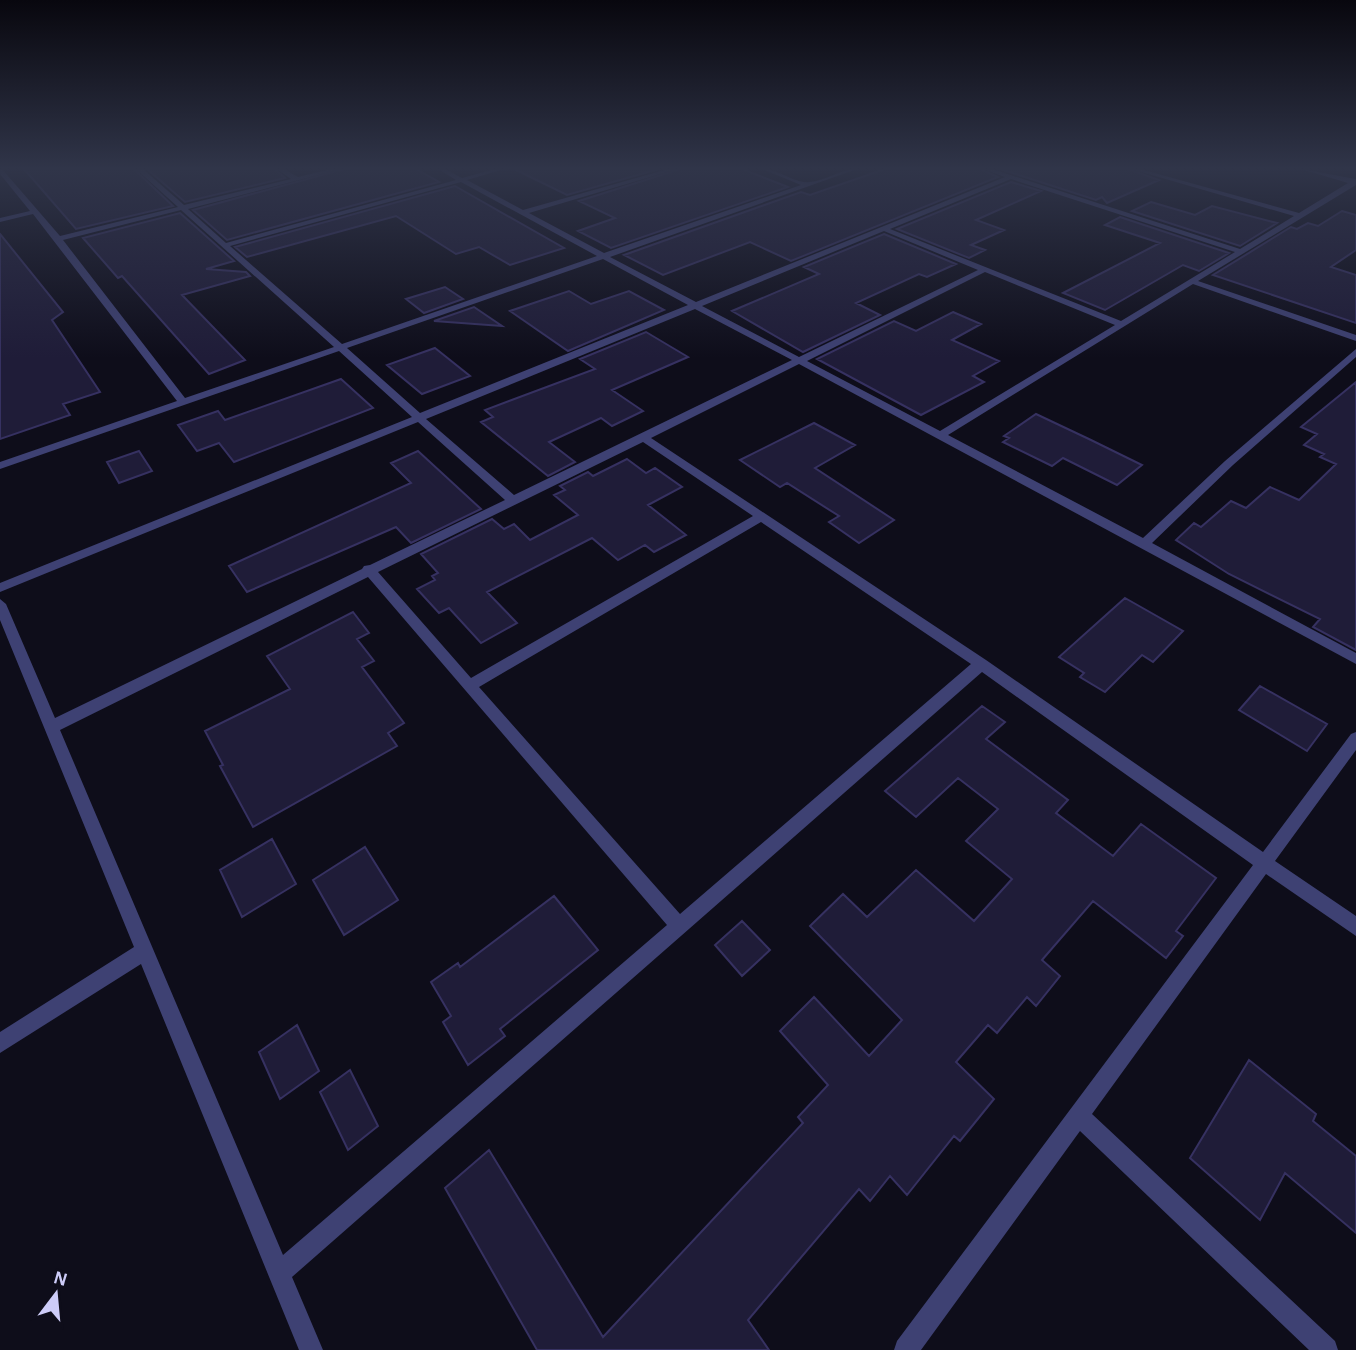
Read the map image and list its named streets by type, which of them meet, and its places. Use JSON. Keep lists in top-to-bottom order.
{
  "north": "top"
}
